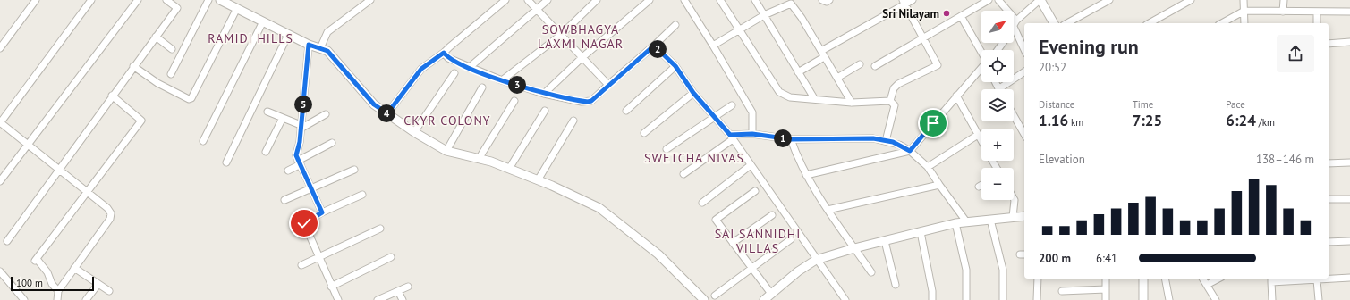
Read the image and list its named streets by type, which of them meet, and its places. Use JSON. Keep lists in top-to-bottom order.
{
  "districts": [
    "SOWBHAGYA LAXMI NAGAR",
    "RAMIDI HILLS",
    "CKYR COLONY",
    "SWETCHA NIVAS",
    "SAI SANNIDHI VILLAS"
  ],
  "places": ["Sri Nilayam"],
  "scale_bar": "100 m",
  "north": "top right",
  "page": {
    "map_buttons": ["+", "−"],
    "heading": ["Evening run", "20:52"],
    "pins": [
      "2",
      "3",
      "5",
      "4",
      "1"
    ],
    "stats": [
      ["Distance", "1.16 km"],
      ["Time", "7:25"],
      ["Pace", "6:24 /km"]
    ],
    "chart": ["Elevation", "138–146 m"],
    "list": [
      {
        "name": "200 m",
        "note": "6:41"
      }
    ],
    "scale": "100 m"
  }
}
